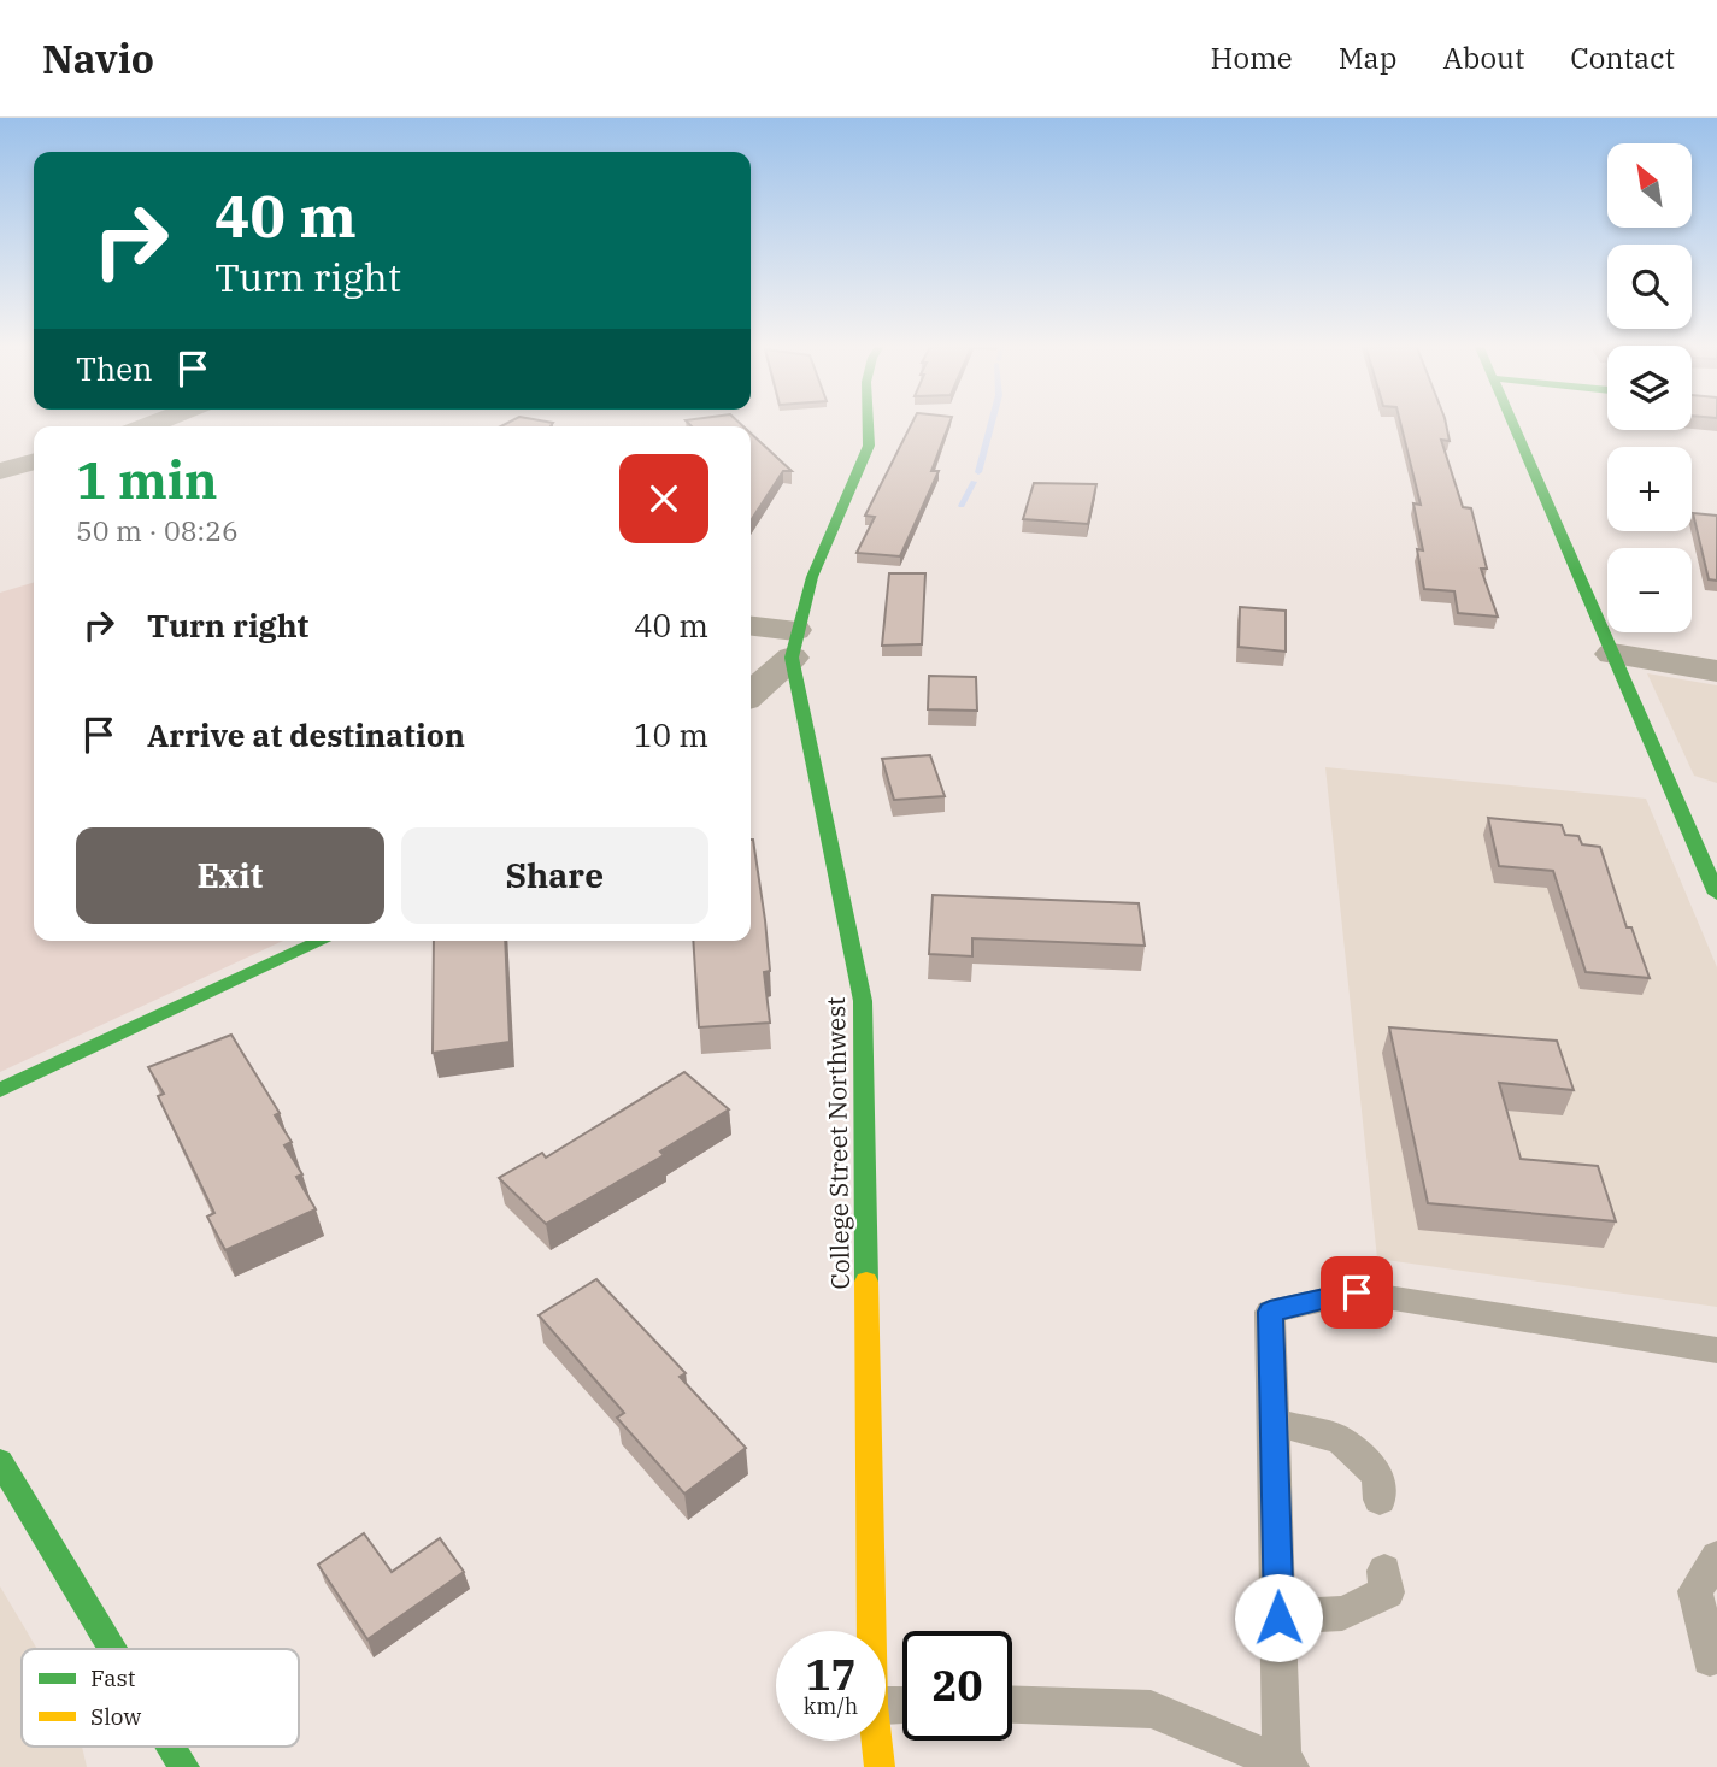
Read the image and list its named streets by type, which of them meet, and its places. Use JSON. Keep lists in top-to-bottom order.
{
  "streets": {
    "street": ["College Street Northwest"]
  },
  "legend": ["Fast", "Slow"],
  "north": "top left",
  "page": {
    "header": "Navio",
    "nav": [
      "Home",
      "Map",
      "About",
      "Contact"
    ],
    "map_buttons": ["+", "−"],
    "turn": ["40 m", "Turn right"],
    "then": "Then",
    "heading": ["1 min", "50 m · 08:26"],
    "list": [
      {
        "name": "Turn right",
        "value": "40 m"
      },
      {
        "name": "Arrive at destination",
        "value": "10 m"
      }
    ],
    "buttons": ["Exit", "Share"],
    "speed": "17 km/h",
    "limit": "20"
  }
}
